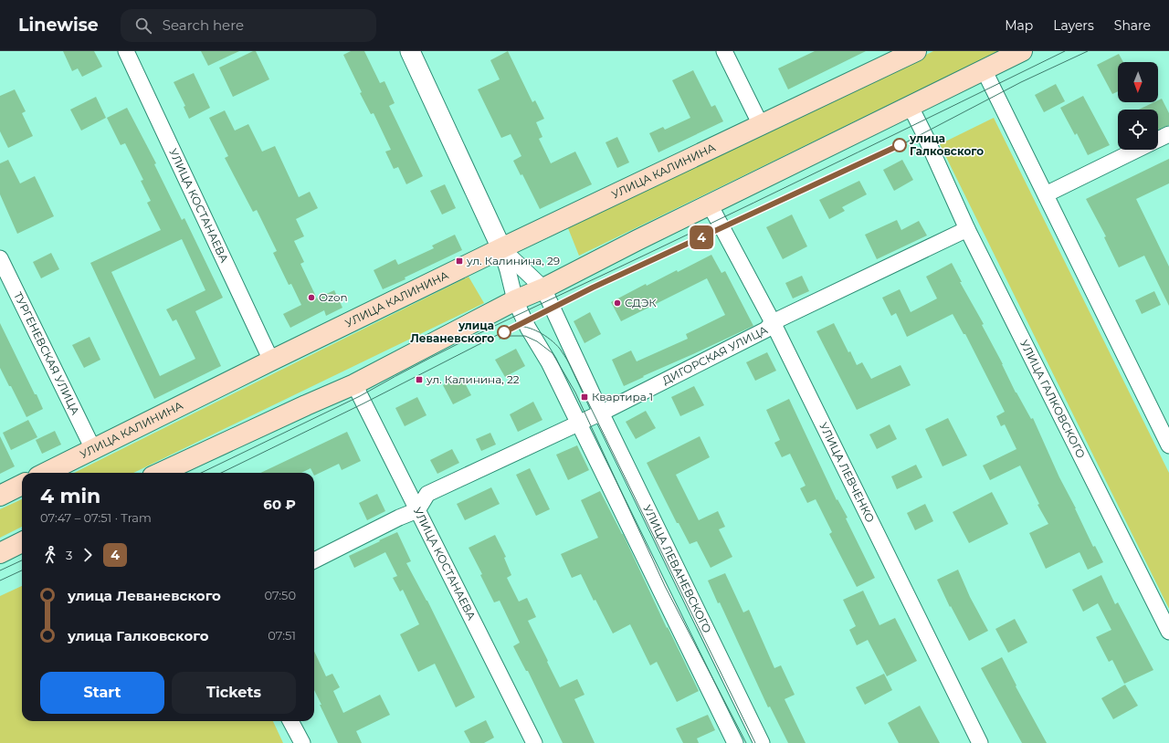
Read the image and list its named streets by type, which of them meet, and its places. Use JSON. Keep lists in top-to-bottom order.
{
  "streets": {
    "main road": ["УЛИЦА КАЛИНИНА"],
    "street": [
      "УЛИЦА КОСТАНАЕВА",
      "ТУРГЕНЕВСКАЯ УЛИЦА",
      "ДИГОРСКАЯ УЛИЦА",
      "УЛИЦА ГАЛКОВСКОГО",
      "УЛИЦА ЛЕВЧЕНКО",
      "УЛИЦА ЛЕВАНЕВСКОГО"
    ]
  },
  "crossings": [
    ["УЛИЦА КАЛИНИНА", "УЛИЦА КОСТАНАЕВА"],
    ["УЛИЦА КАЛИНИНА", "ТУРГЕНЕВСКАЯ УЛИЦА"],
    ["УЛИЦА КАЛИНИНА", "УЛИЦА ЛЕВАНЕВСКОГО"],
    ["УЛИЦА КОСТАНАЕВА", "ДИГОРСКАЯ УЛИЦА"],
    ["ДИГОРСКАЯ УЛИЦА", "УЛИЦА ГАЛКОВСКОГО"],
    ["ДИГОРСКАЯ УЛИЦА", "УЛИЦА ЛЕВЧЕНКО"],
    ["ДИГОРСКАЯ УЛИЦА", "УЛИЦА ЛЕВАНЕВСКОГО"]
  ],
  "places": {
    "other": [
      "улица Галковского",
      "Ozon",
      "СДЭК",
      "улица Леваневского"
    ],
    "transit": ["ул. Калинина, 29", "ул. Калинина, 22", "Квартира 1"]
  },
  "lines": ["tram line 4"],
  "north": "bottom",
  "page": {
    "header": "Linewise",
    "search": "Search here",
    "nav": ["Map", "Layers", "Share"],
    "on_map": "4",
    "heading": ["4 min", "07:47 – 07:51 · Tram", "60 ₽"],
    "legs": ["3", "4"],
    "list": [
      {
        "name": "улица Леваневского",
        "value": "07:50"
      },
      {
        "name": "улица Галковского",
        "value": "07:51"
      }
    ],
    "buttons": ["Start", "Tickets"]
  }
}
